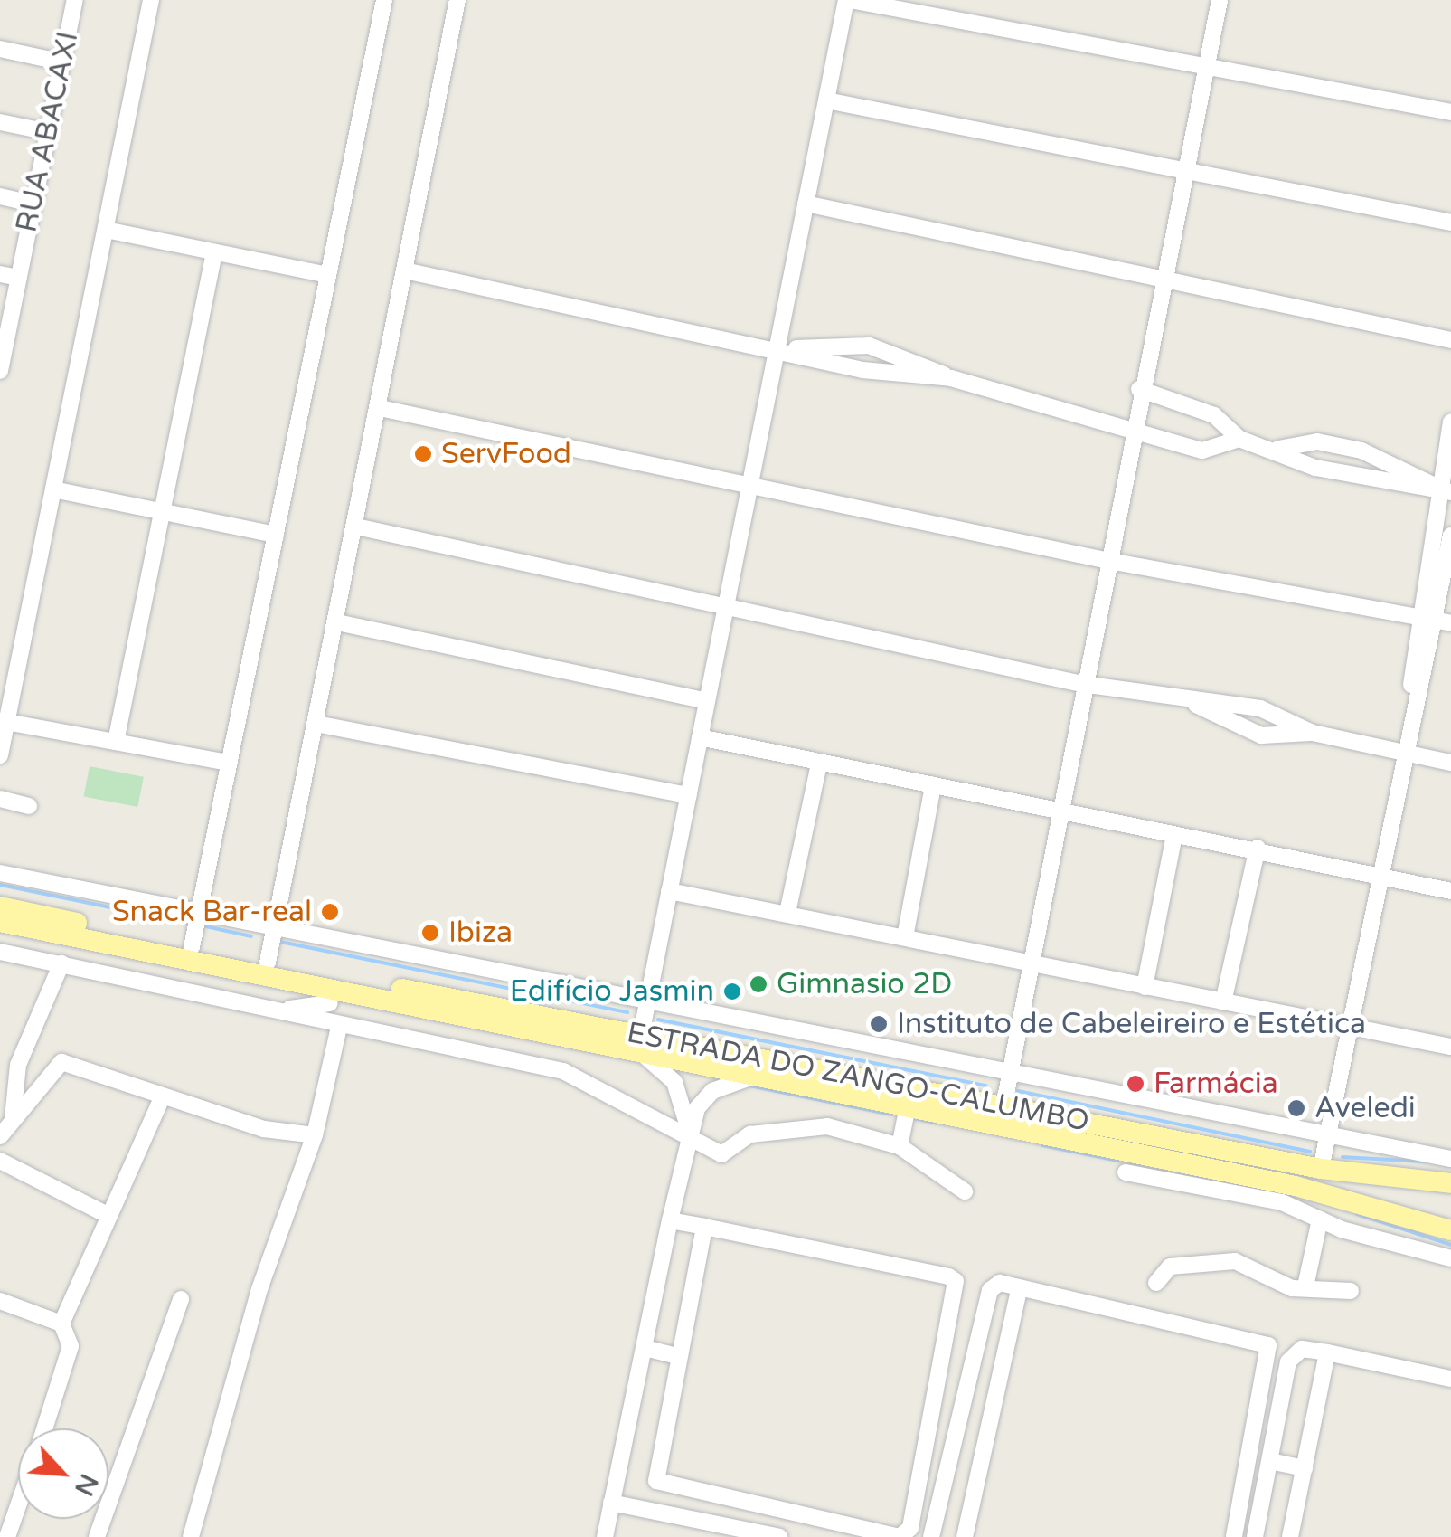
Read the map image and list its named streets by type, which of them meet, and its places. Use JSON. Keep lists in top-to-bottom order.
{
  "streets": {
    "main road": ["ESTRADA DO ZANGO-CALUMBO"],
    "street": ["RUA ABACAXI"]
  },
  "places": [
    "ServFood",
    "Snack Bar-real",
    "Ibiza",
    "Gimnasio 2D",
    "Edifício Jasmin",
    "Instituto de Cabeleireiro e Estética",
    "Farmácia",
    "Aveledi"
  ],
  "north": "bottom right"
}
